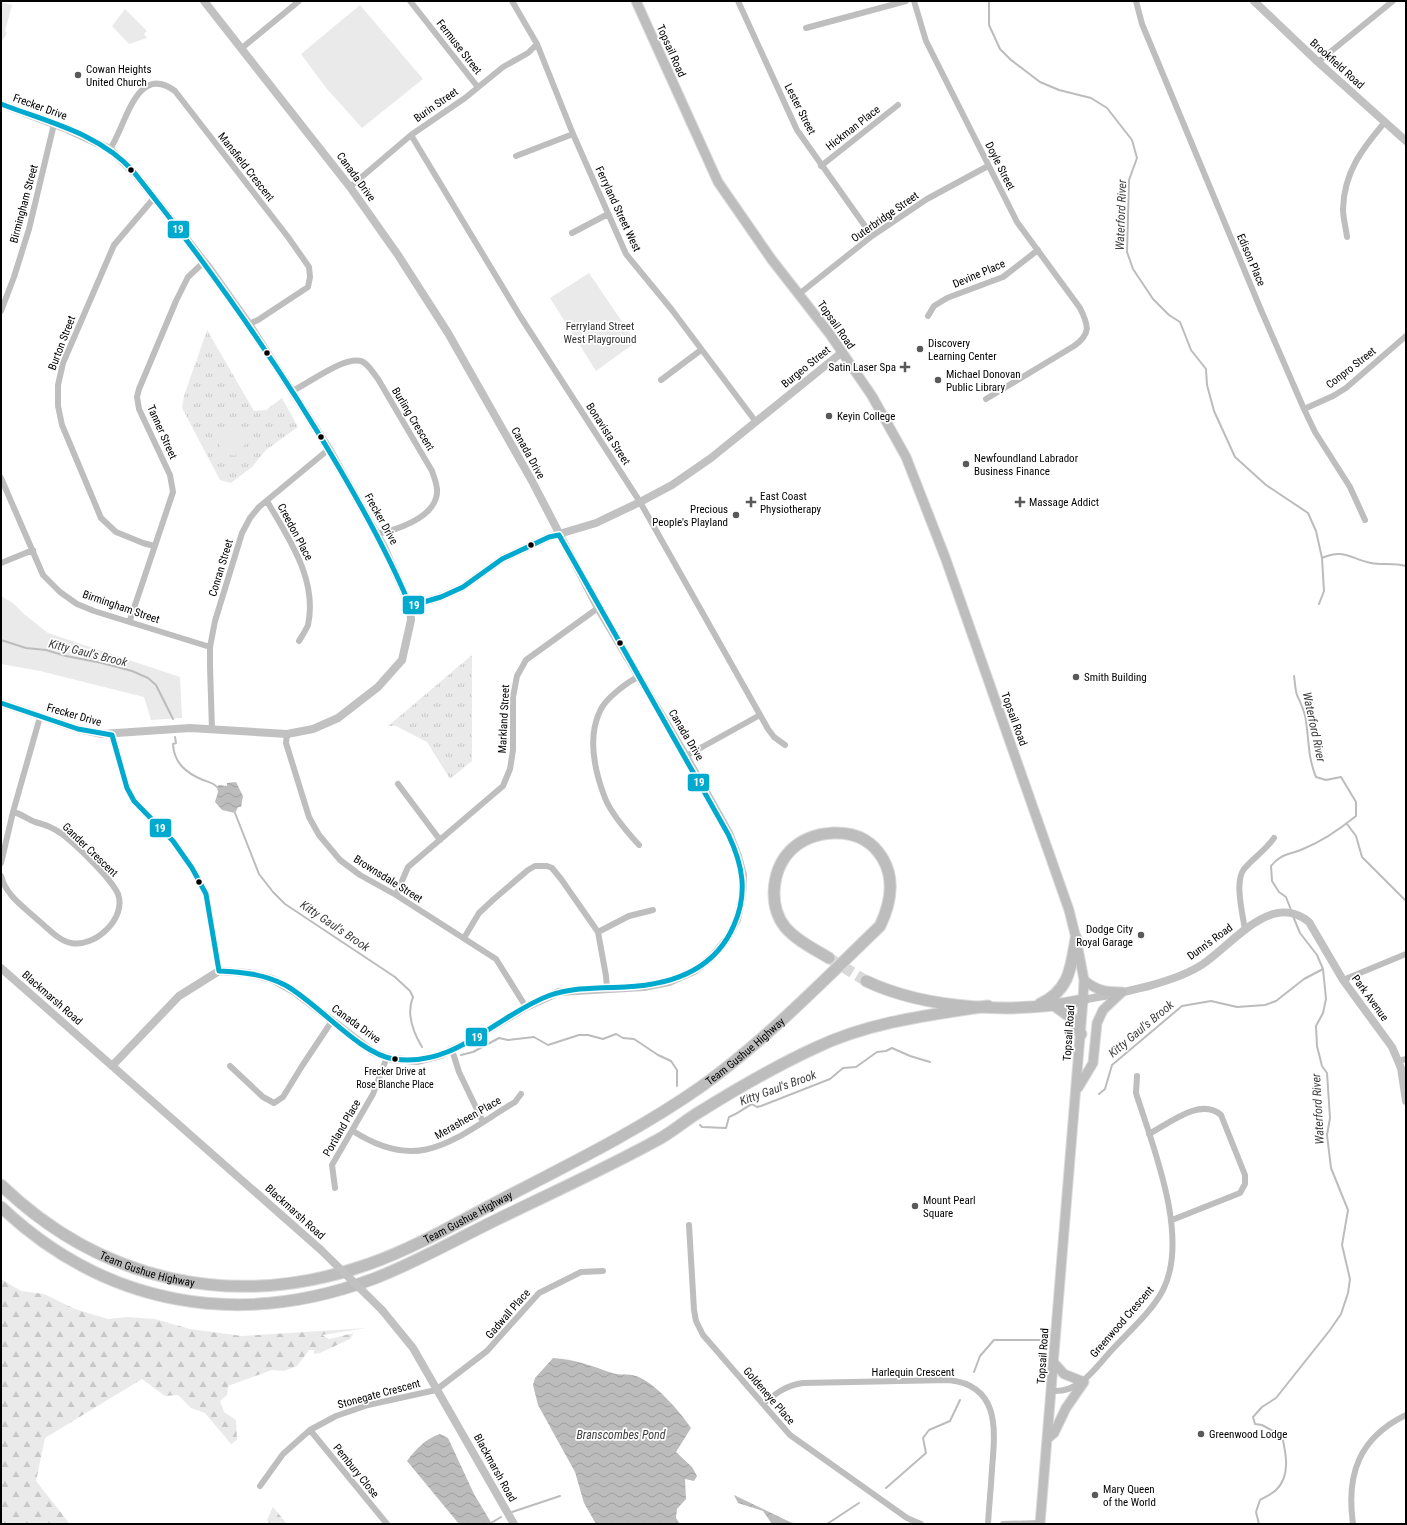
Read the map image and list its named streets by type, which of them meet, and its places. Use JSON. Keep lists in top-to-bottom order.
{
  "streets": {
    "highway": ["Team Gushue Highway"],
    "main road": ["Topsail Road"],
    "street": [
      "Fermuse Street",
      "Brookfield Road",
      "Burin Street",
      "Frecker Drive",
      "Lester Street",
      "Hickman Place",
      "Doyle Street",
      "Mansfield Crescent",
      "Canada Drive",
      "Birmingham Street",
      "Ferryland Street West",
      "Outerbridge Street",
      "Edison Place",
      "Devine Place",
      "Burton Street",
      "Burgeo Street",
      "Conpro Street",
      "Burling Crescent",
      "Tanner Street",
      "Bonavista Street",
      "Creedon Place",
      "Conran Street",
      "Markland Street",
      "Gander Crescent",
      "Brownsdale Street",
      "Dunn's Road",
      "Blackmarsh Road",
      "Park Avenue",
      "Merasheen Place",
      "Portland Place",
      "Gadwall Place",
      "Greenwood Crescent",
      "Harlequin Crescent",
      "Stonegate Crescent",
      "Goldeneye Place",
      "Pembury Close"
    ]
  },
  "crossings": [
    ["Fermuse Street", "Burin Street"],
    ["Topsail Road", "Outerbridge Street"],
    ["Topsail Road", "Burgeo Street"],
    ["Topsail Road", "Dunn's Road"],
    ["Topsail Road", "Greenwood Crescent"],
    ["Burin Street", "Canada Drive"],
    ["Burin Street", "Ferryland Street West"],
    ["Burin Street", "Bonavista Street"],
    ["Frecker Drive", "Mansfield Crescent"],
    ["Frecker Drive", "Birmingham Street"],
    ["Frecker Drive", "Burton Street"],
    ["Frecker Drive", "Burgeo Street"],
    ["Frecker Drive", "Burling Crescent"],
    ["Frecker Drive", "Tanner Street"],
    ["Frecker Drive", "Conran Street"],
    ["Frecker Drive", "Brownsdale Street"],
    ["Lester Street", "Hickman Place"],
    ["Lester Street", "Outerbridge Street"],
    ["Doyle Street", "Outerbridge Street"],
    ["Doyle Street", "Devine Place"],
    ["Canada Drive", "Burgeo Street"],
    ["Canada Drive", "Markland Street"],
    ["Canada Drive", "Brownsdale Street"],
    ["Canada Drive", "Portland Place"],
    ["Birmingham Street", "Tanner Street"],
    ["Birmingham Street", "Conran Street"],
    ["Ferryland Street West", "Burgeo Street"],
    ["Edison Place", "Conpro Street"],
    ["Burton Street", "Tanner Street"],
    ["Burgeo Street", "Bonavista Street"],
    ["Creedon Place", "Conran Street"],
    ["Markland Street", "Brownsdale Street"],
    ["Dunn's Road", "Park Avenue"],
    ["Blackmarsh Road", "Gadwall Place"],
    ["Blackmarsh Road", "Stonegate Crescent"],
    ["Merasheen Place", "Portland Place"],
    ["Gadwall Place", "Stonegate Crescent"],
    ["Harlequin Crescent", "Goldeneye Place"],
    ["Stonegate Crescent", "Pembury Close"]
  ],
  "water": ["Waterford River", "Kitty Gaul's Brook", "Branscombes Pond"],
  "parks": ["Ferryland Street West Playground"],
  "places": {
    "other": [
      "Cowan Heights United Church",
      "Discovery Learning Center",
      "Michael Donovan Public Library",
      "Keyin College",
      "Newfoundland Labrador Business Finance",
      "Precious People's Playland",
      "Smith Building",
      "Dodge City Royal Garage",
      "Frecker Drive at Rose Blanche Place",
      "Mount Pearl Square",
      "Greenwood Lodge",
      "Mary Queen of the World"
    ],
    "health": ["Satin Laser Spa", "East Coast Physiotherapy", "Massage Addict"]
  },
  "lines": ["transit line 19"]
}
